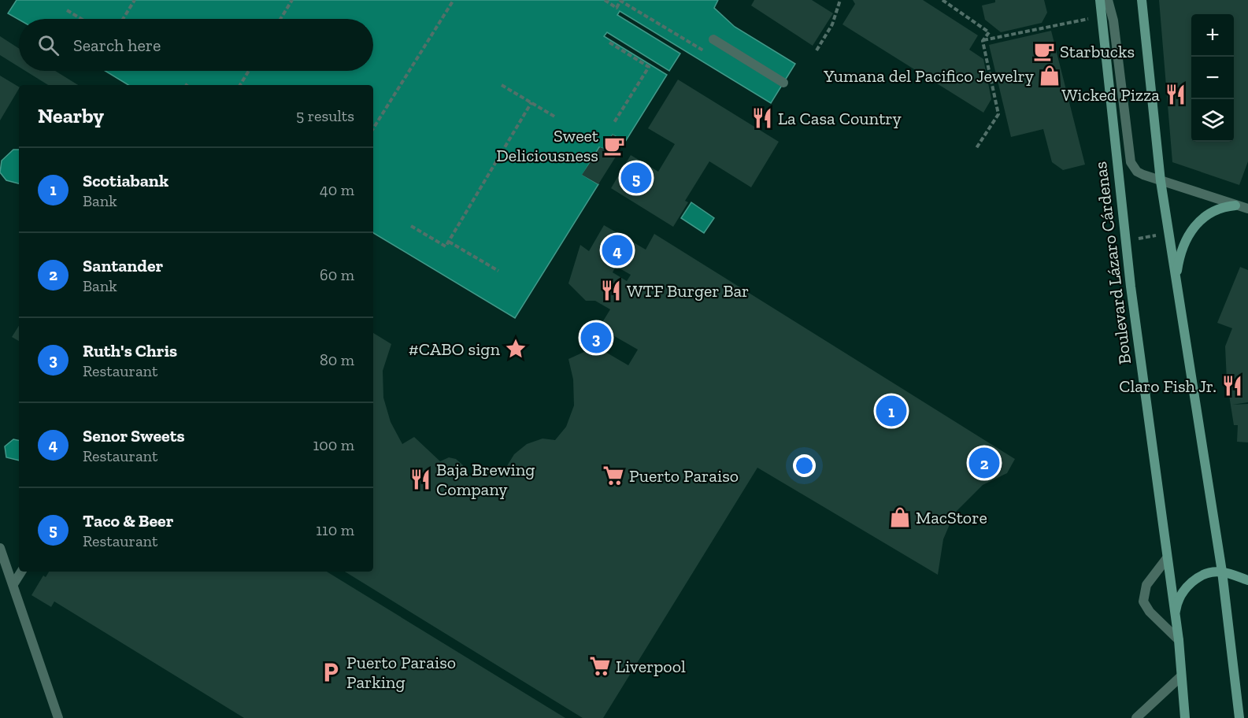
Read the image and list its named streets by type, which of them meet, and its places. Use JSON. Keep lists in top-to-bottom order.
{
  "streets": {
    "main road": ["Boulevard Lázaro Cárdenas"]
  },
  "places": {
    "cafe": ["Starbucks", "Sweet Deliciousness"],
    "shop": ["Yumana del Pacifico Jewelry", "MacStore"],
    "restaurant": [
      "Wicked Pizza",
      "La Casa Country",
      "WTF Burger Bar",
      "Claro Fish Jr.",
      "Baja Brewing Company"
    ],
    "place": ["#CABO sign"],
    "supermarket": ["Puerto Paraiso", "Liverpool"],
    "parking": ["Puerto Paraiso Parking"]
  },
  "page": {
    "map_buttons": ["+", "−"],
    "search": "Search here",
    "heading": ["Nearby", "5 results"],
    "list": [
      {
        "mark": "1",
        "name": "Scotiabank",
        "note": "Bank",
        "value": "40 m"
      },
      {
        "mark": "2",
        "name": "Santander",
        "note": "Bank",
        "value": "60 m"
      },
      {
        "mark": "3",
        "name": "Ruth's Chris",
        "note": "Restaurant",
        "value": "80 m"
      },
      {
        "mark": "4",
        "name": "Senor Sweets",
        "note": "Restaurant",
        "value": "100 m"
      },
      {
        "mark": "5",
        "name": "Taco & Beer",
        "note": "Restaurant",
        "value": "110 m"
      }
    ],
    "pins": [
      "5",
      "4",
      "3",
      "1",
      "2"
    ]
  }
}
